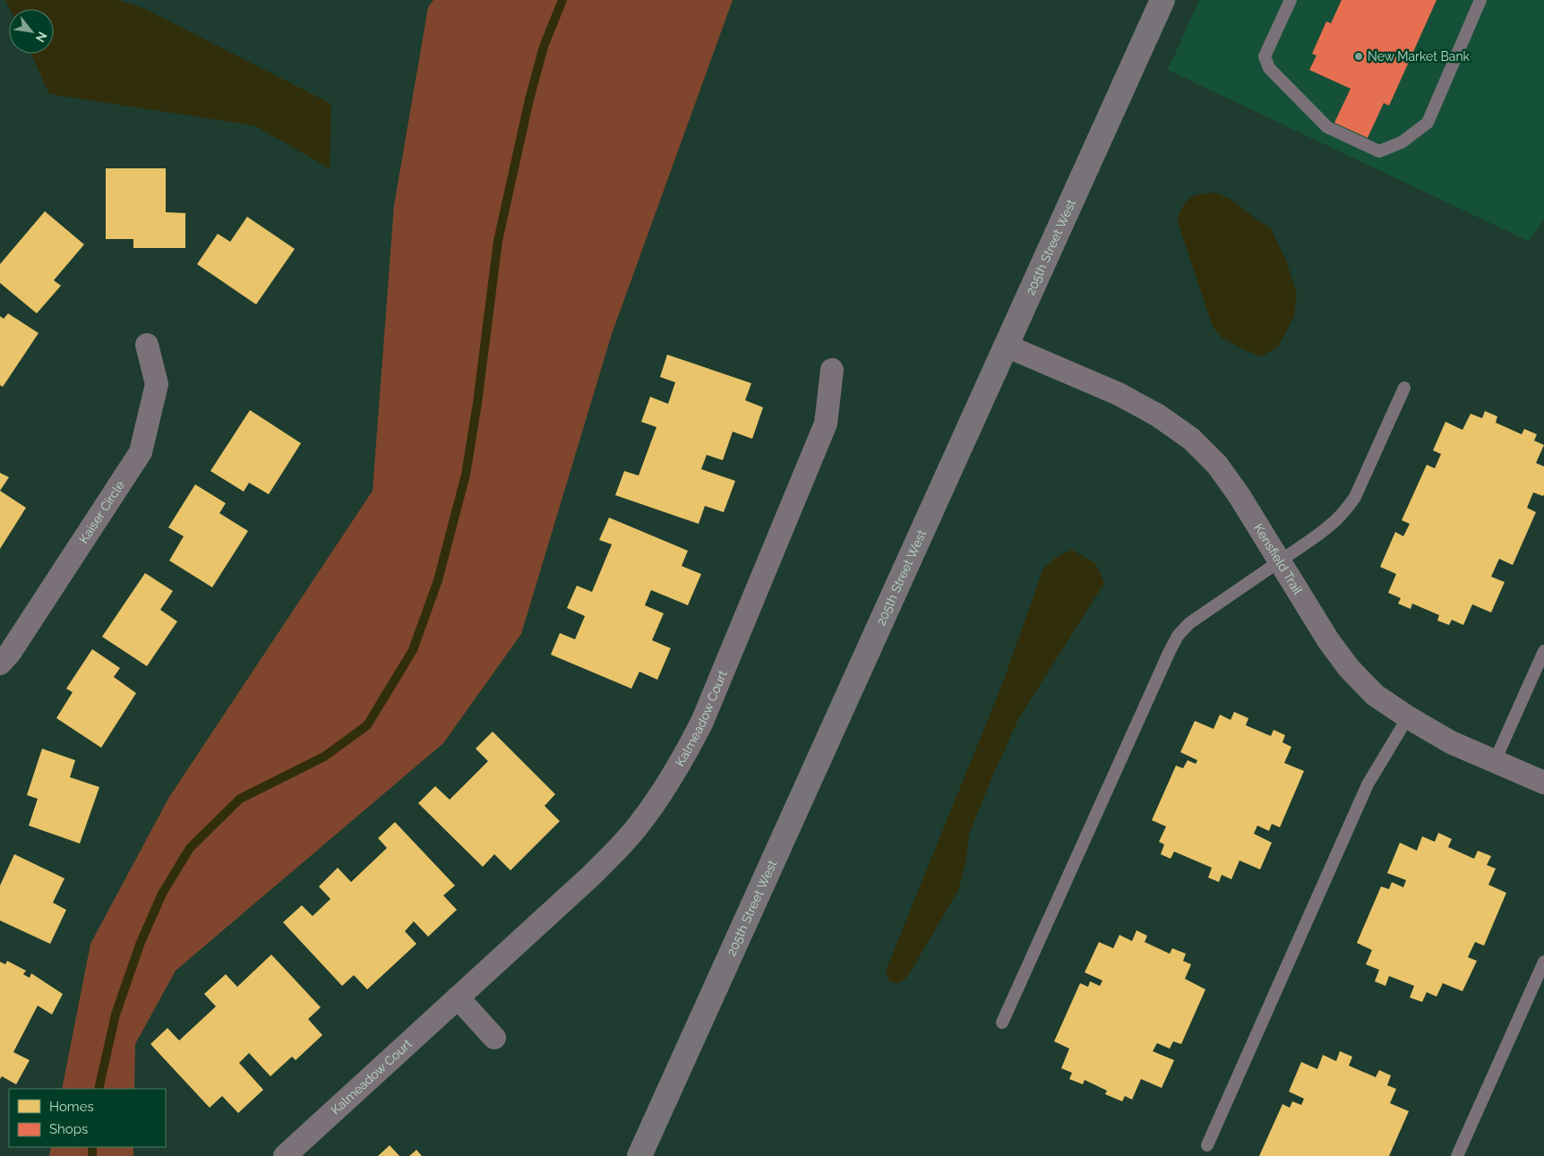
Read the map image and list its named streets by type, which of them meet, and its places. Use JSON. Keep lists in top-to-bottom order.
{
  "streets": {
    "street": [
      "205th Street West",
      "Kaiser Circle",
      "Kensfield Trail",
      "Kalmeadow Court"
    ]
  },
  "crossings": [
    ["205th Street West", "Kensfield Trail"]
  ],
  "places": ["New Market Bank"],
  "legend": ["Homes", "Shops"],
  "north": "bottom right"
}
